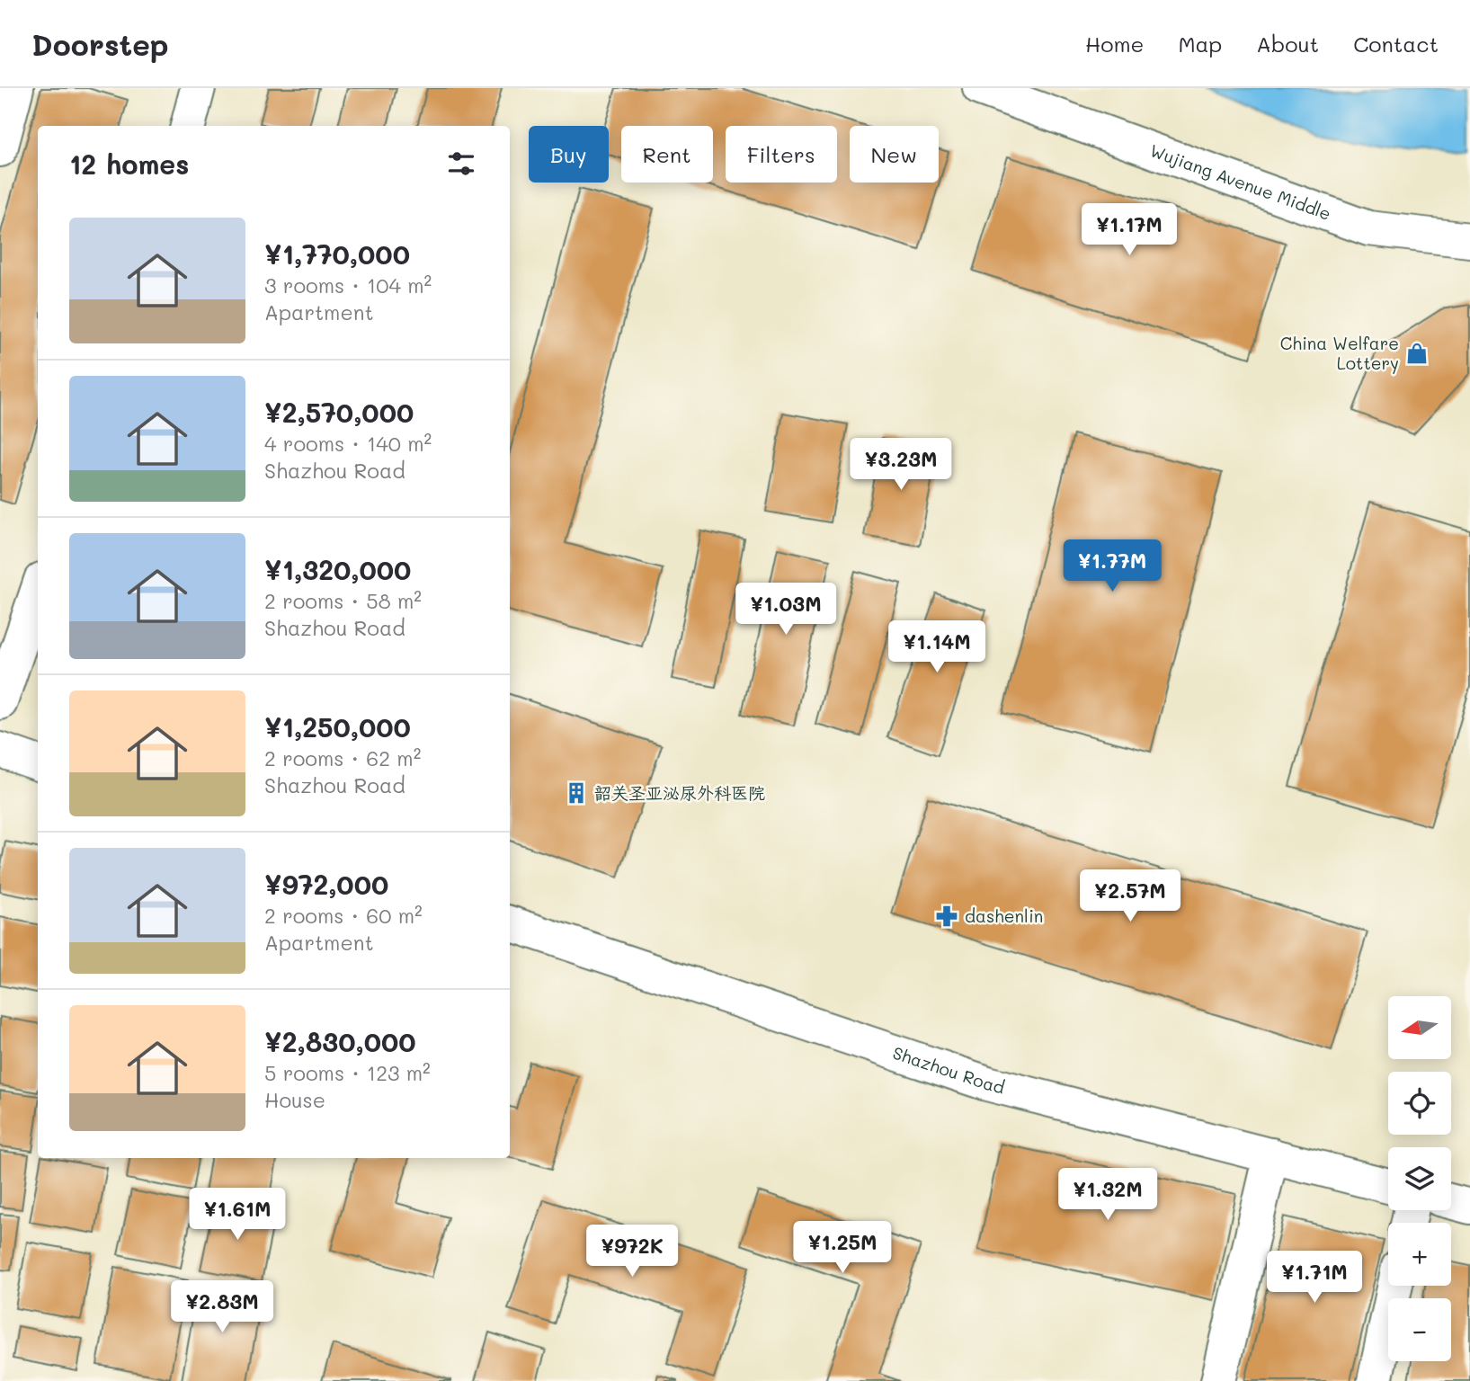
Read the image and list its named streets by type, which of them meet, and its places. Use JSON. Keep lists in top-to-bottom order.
{
  "streets": {
    "street": ["Wujiang Avenue Middle", "Shazhou Road"]
  },
  "places": {
    "shop": ["China Welfare Lottery"],
    "building": ["韶关圣亚泌尿外科医院"],
    "pharmacy": ["dashenlin"]
  },
  "north": "left",
  "page": {
    "header": "Doorstep",
    "nav": [
      "Home",
      "Map",
      "About",
      "Contact"
    ],
    "chip": [
      "Buy",
      "Rent",
      "Filters",
      "New"
    ],
    "heading": "12 homes",
    "list": [
      {
        "name": "¥1,770,000",
        "note": "3 rooms · 104 m² · Apartment"
      },
      {
        "name": "¥2,570,000",
        "note": "4 rooms · 140 m² · Shazhou Road"
      },
      {
        "name": "¥1,320,000",
        "note": "2 rooms · 58 m² · Shazhou Road"
      },
      {
        "name": "¥1,250,000",
        "note": "2 rooms · 62 m² · Shazhou Road"
      },
      {
        "name": "¥972,000",
        "note": "2 rooms · 60 m² · Apartment"
      },
      {
        "name": "¥2,830,000",
        "note": "5 rooms · 123 m² · House"
      }
    ],
    "price": [
      "¥1.17M",
      "¥3.23M",
      "¥1.77M",
      "¥1.03M",
      "¥1.14M",
      "¥2.57M",
      "¥1.32M",
      "¥1.61M",
      "¥1.25M",
      "¥972K",
      "¥1.71M",
      "¥2.83M"
    ],
    "map_buttons": ["+", "−"]
  }
}
